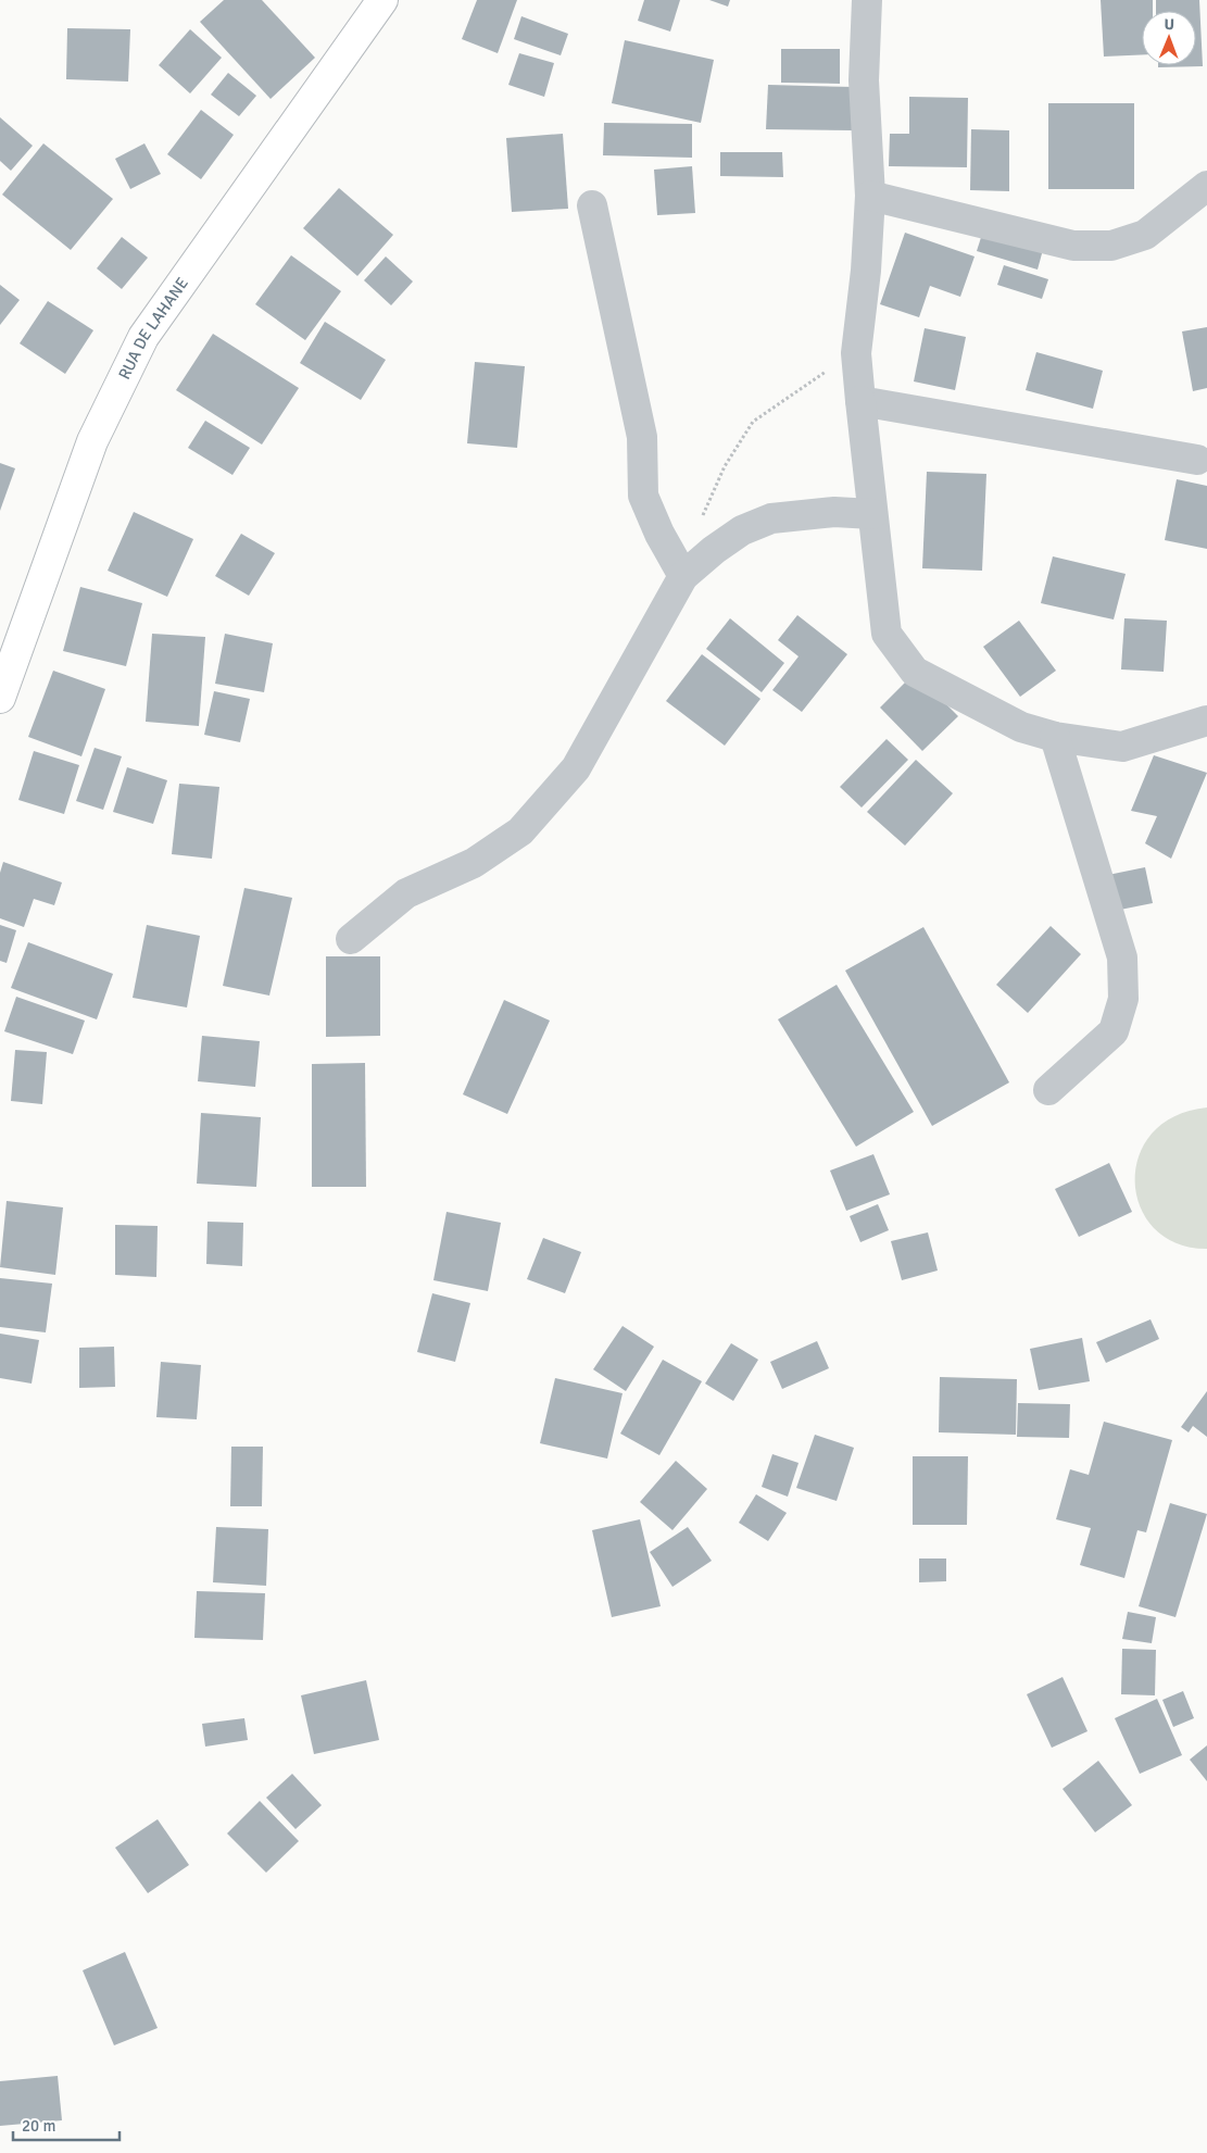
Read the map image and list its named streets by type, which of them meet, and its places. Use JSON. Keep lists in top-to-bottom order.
{
  "streets": {
    "main road": ["RUA DE LAHANE"]
  },
  "scale_bar": "20 m",
  "north": "top"
}
